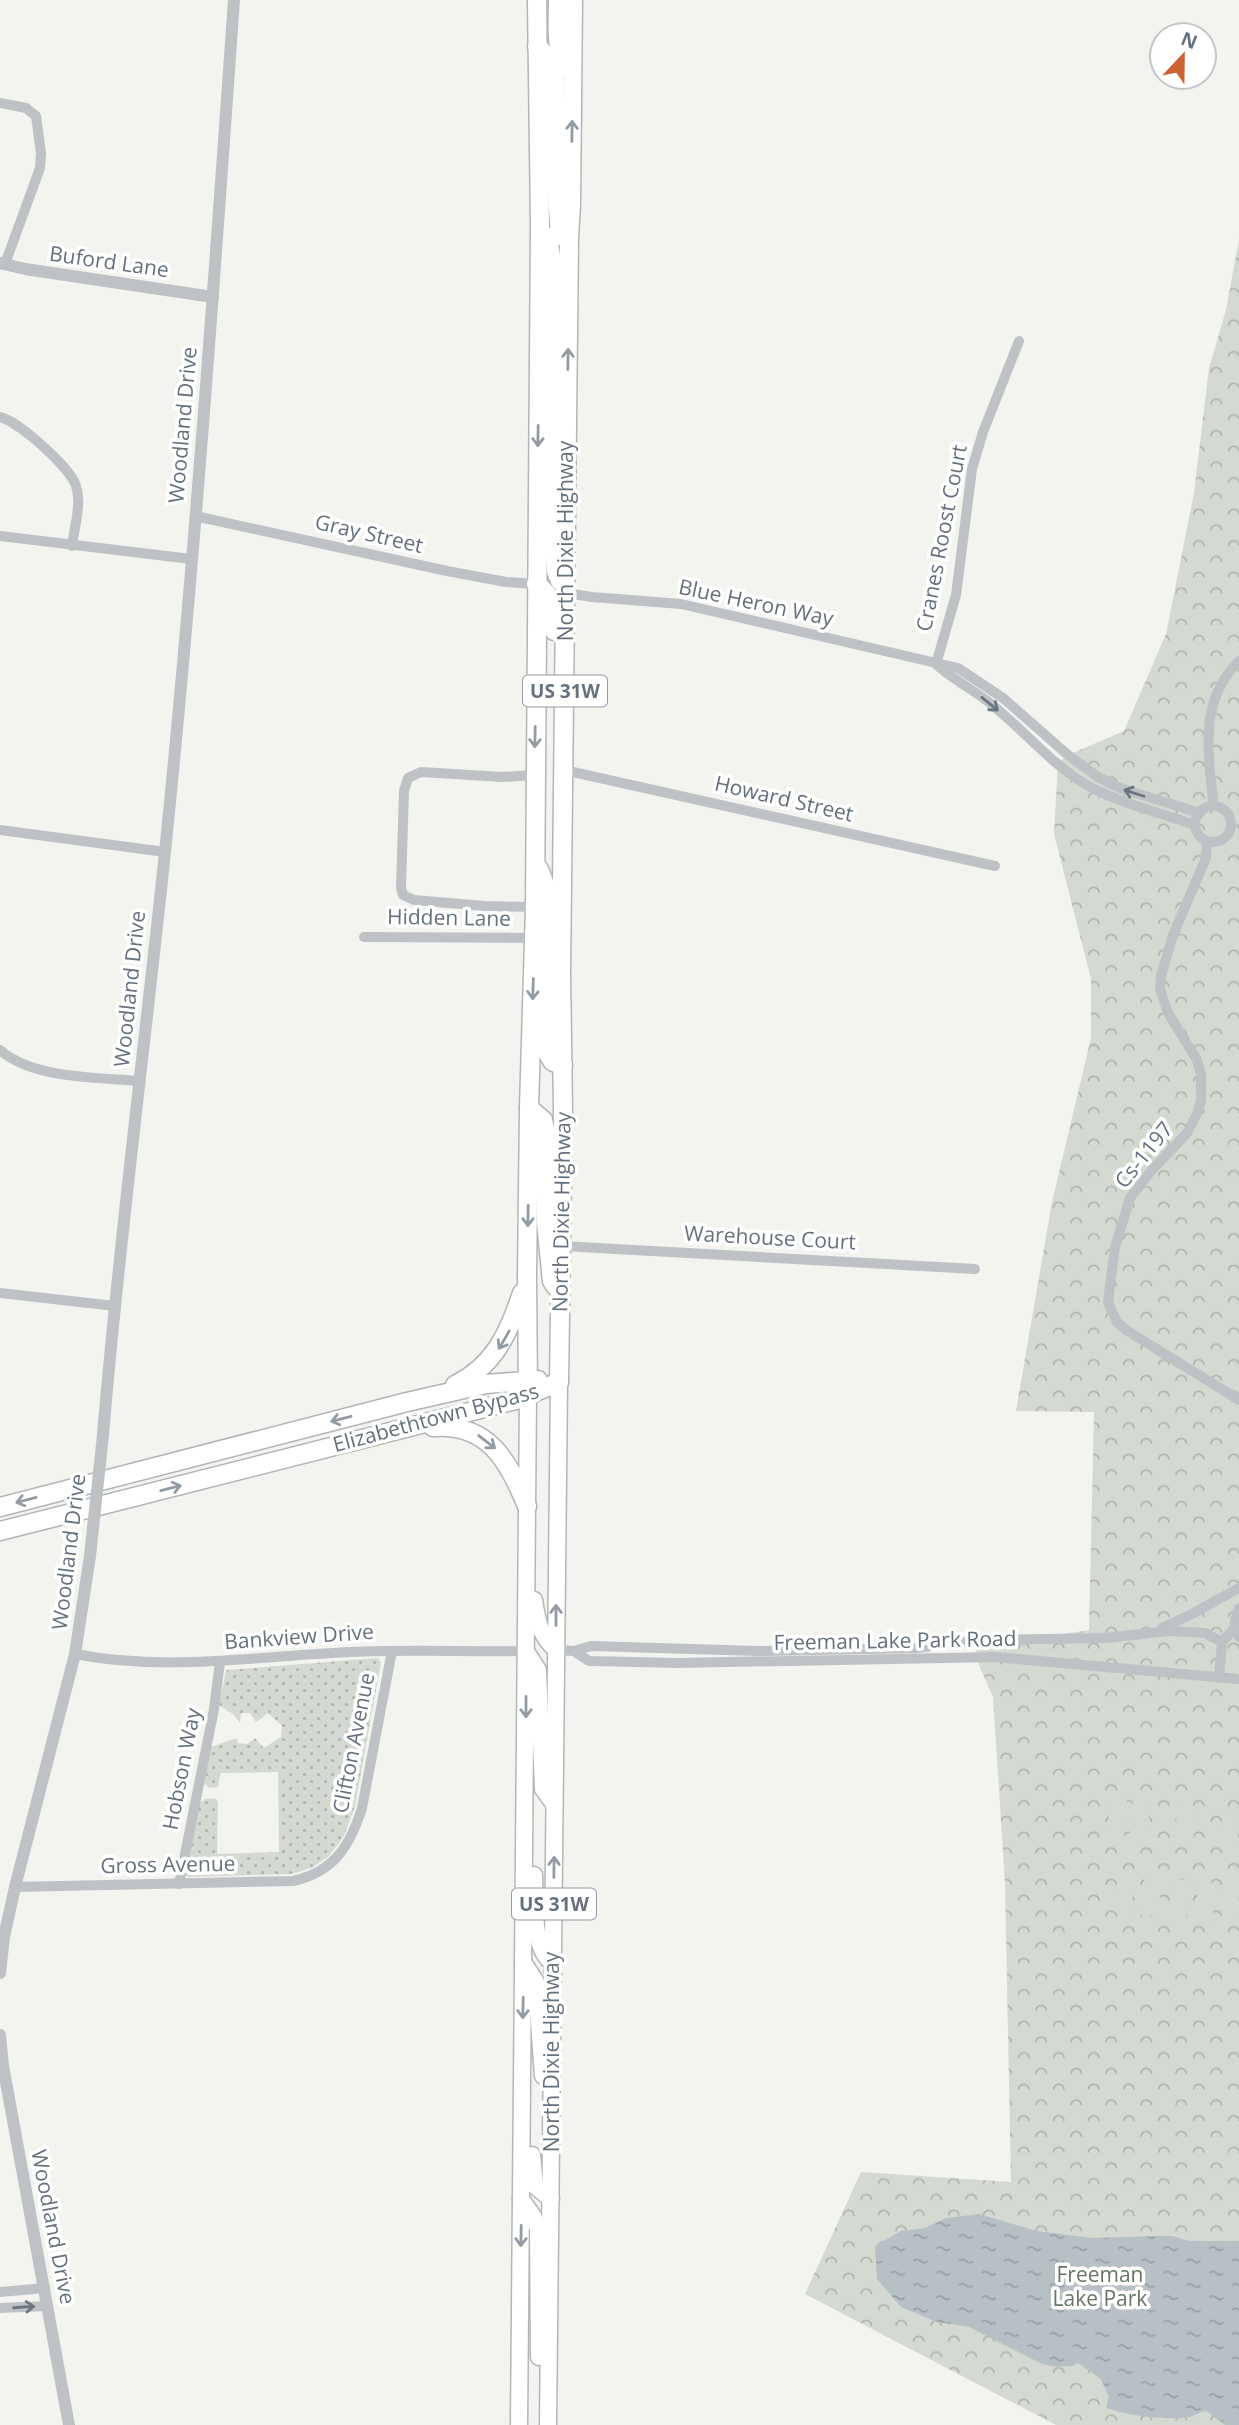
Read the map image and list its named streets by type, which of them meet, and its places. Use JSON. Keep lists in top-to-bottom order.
{
  "streets": {
    "highway": ["North Dixie Highway", "US 31W", "Elizabethtown Bypass"],
    "street": [
      "Buford Lane",
      "Woodland Drive",
      "Gray Street",
      "Cranes Roost Court",
      "Blue Heron Way",
      "Howard Street",
      "Hidden Lane",
      "Cs-1197",
      "Warehouse Court",
      "Bankview Drive",
      "Freeman Lake Park Road",
      "Clifton Avenue",
      "Hobson Way",
      "Gross Avenue"
    ]
  },
  "crossings": [
    ["Buford Lane", "Woodland Drive"],
    ["Woodland Drive", "Gray Street"],
    ["Woodland Drive", "Bankview Drive"],
    ["Woodland Drive", "Gross Avenue"],
    ["Gray Street", "North Dixie Highway"],
    ["Cranes Roost Court", "Blue Heron Way"],
    ["North Dixie Highway", "Blue Heron Way"],
    ["North Dixie Highway", "US 31W"],
    ["North Dixie Highway", "Howard Street"],
    ["North Dixie Highway", "Hidden Lane"],
    ["North Dixie Highway", "Warehouse Court"],
    ["North Dixie Highway", "Elizabethtown Bypass"],
    ["North Dixie Highway", "Bankview Drive"],
    ["North Dixie Highway", "Freeman Lake Park Road"],
    ["Blue Heron Way", "Cs-1197"],
    ["US 31W", "Elizabethtown Bypass"],
    ["Bankview Drive", "Clifton Avenue"],
    ["Bankview Drive", "Hobson Way"],
    ["Clifton Avenue", "Gross Avenue"],
    ["Hobson Way", "Gross Avenue"]
  ],
  "parks": ["Freeman Lake Park"],
  "north": "top"
}
